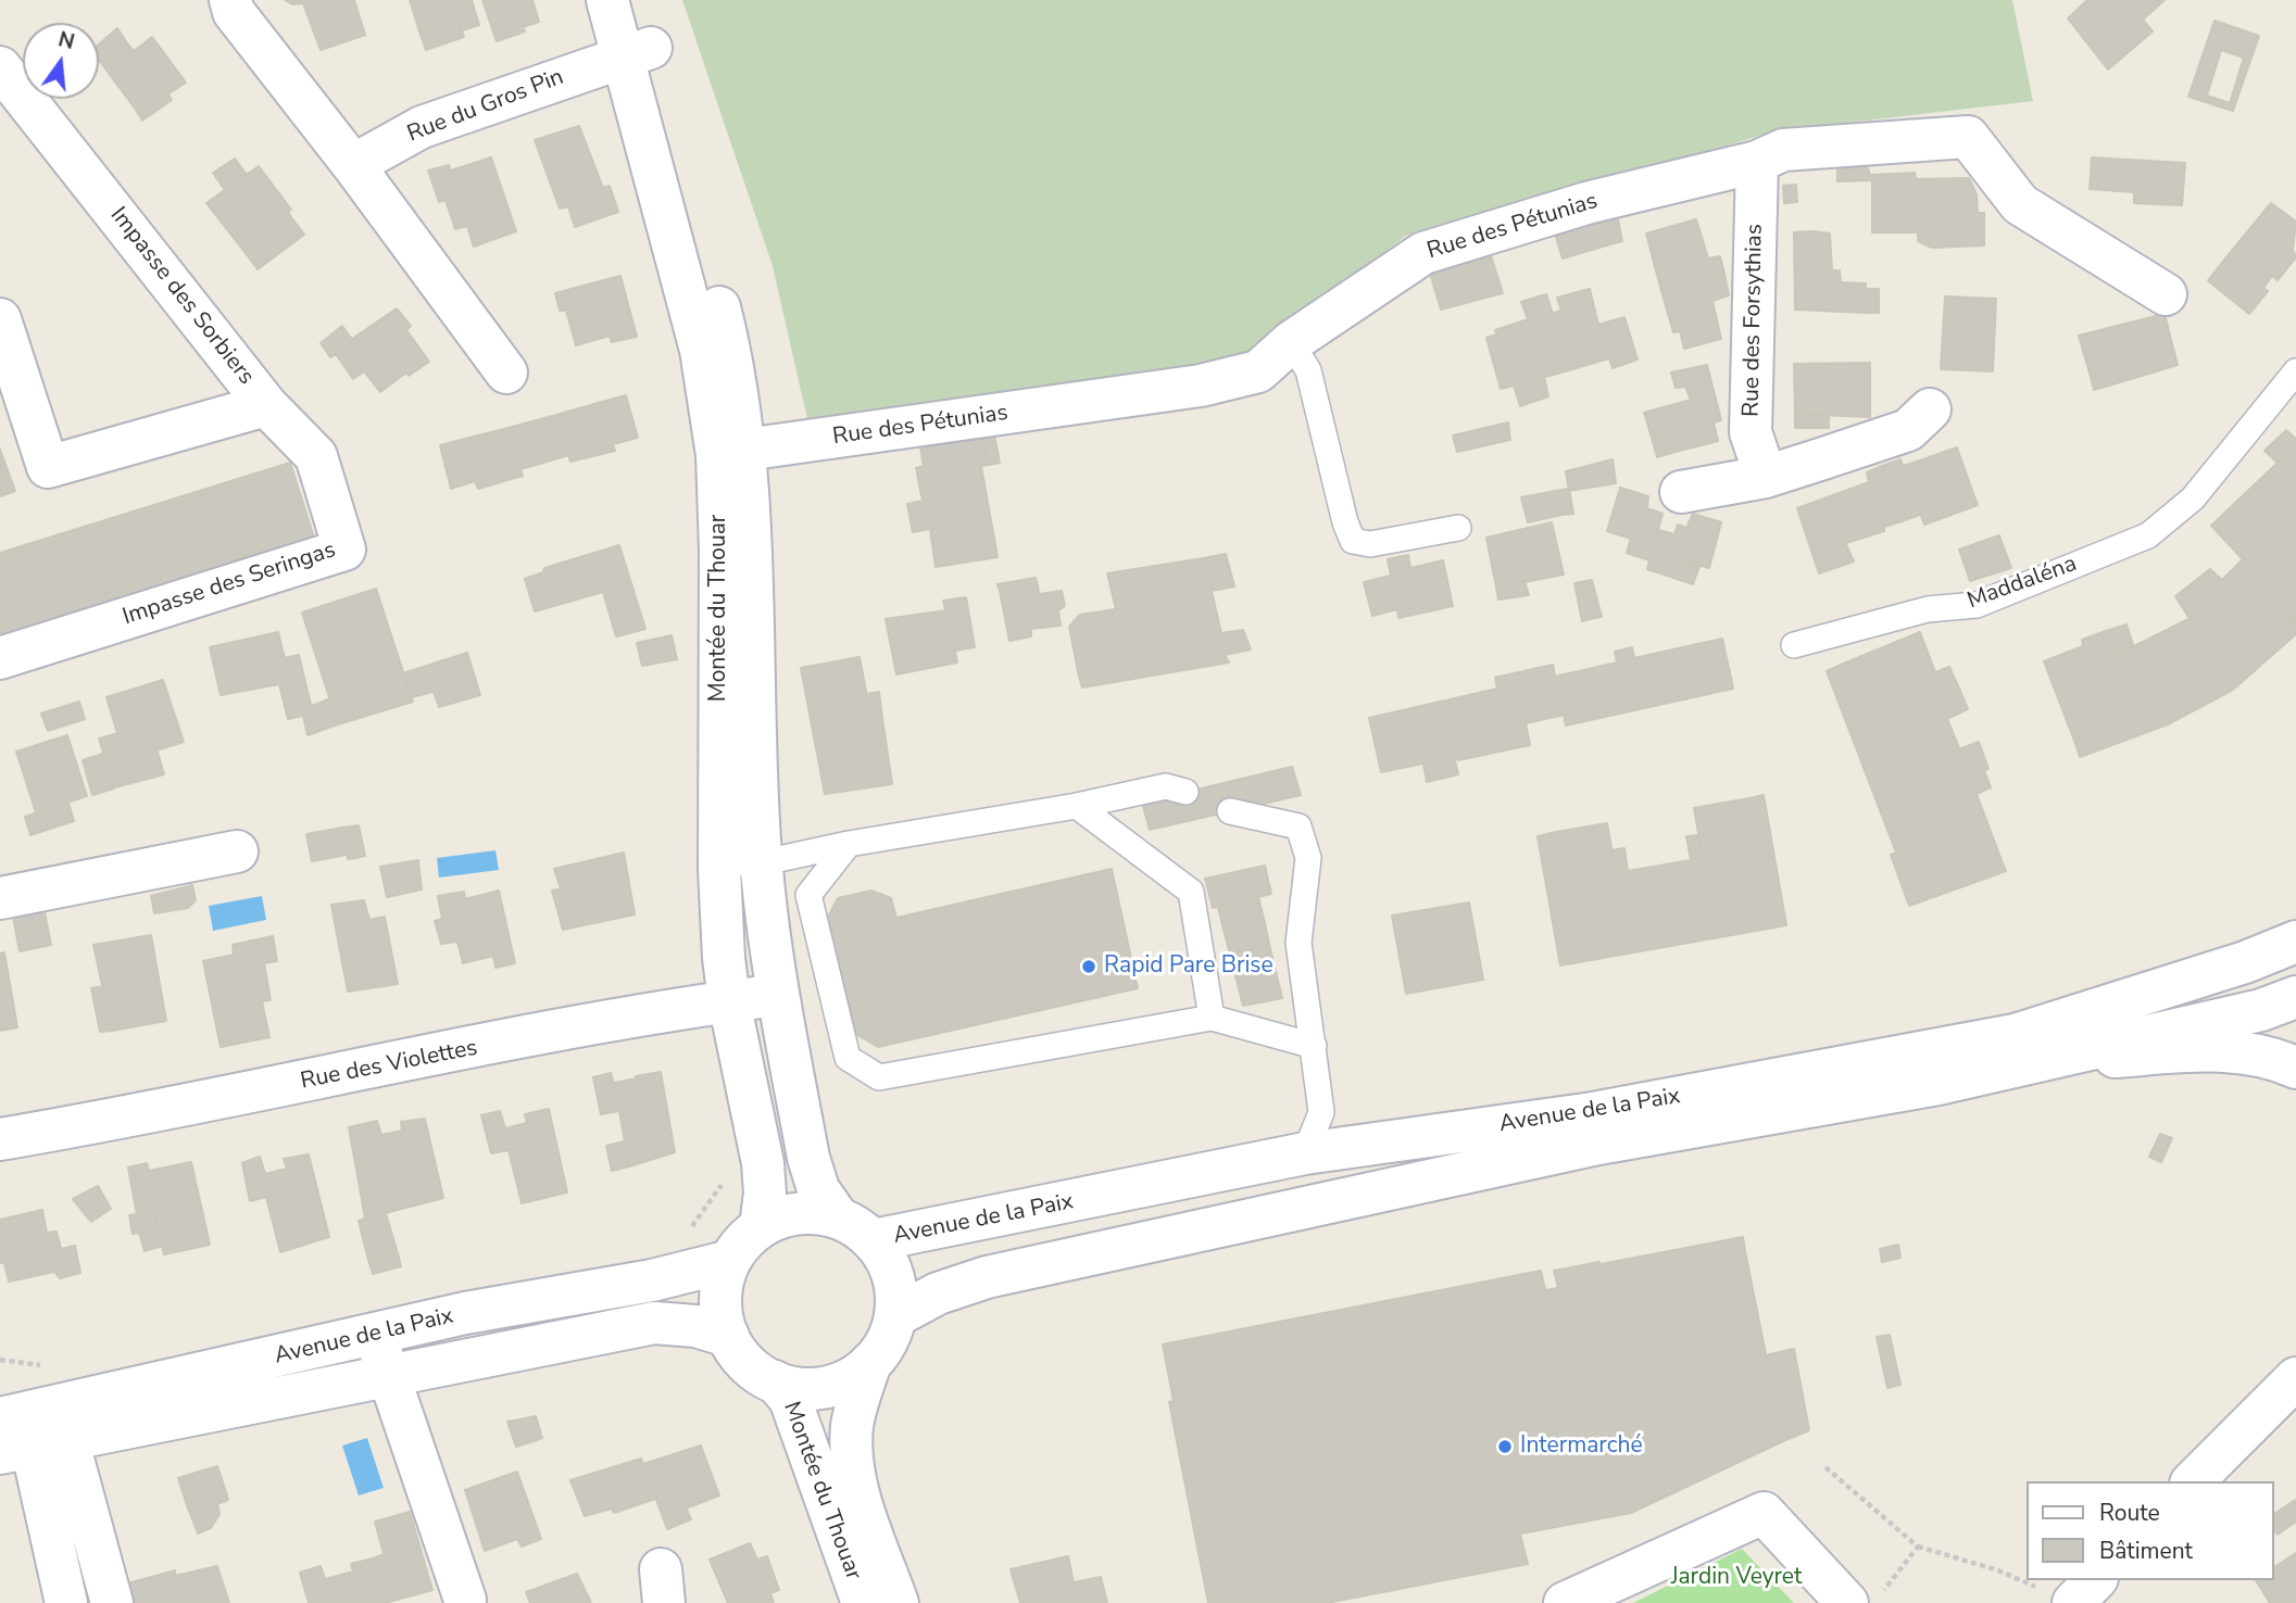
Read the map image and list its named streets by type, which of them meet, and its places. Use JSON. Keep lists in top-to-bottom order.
{
  "streets": {
    "street": [
      "Rue du Gros Pin",
      "Rue des Pétunias",
      "Impasse des Sorbiers",
      "Rue des Forsythias",
      "Impasse des Seringas",
      "Montée du Thouar",
      "Rue des Violettes",
      "Avenue de la Paix"
    ],
    "lane": ["Maddaléna"]
  },
  "crossings": [
    ["Rue du Gros Pin", "Montée du Thouar"],
    ["Rue des Pétunias", "Rue des Forsythias"],
    ["Rue des Pétunias", "Montée du Thouar"],
    ["Impasse des Sorbiers", "Impasse des Seringas"],
    ["Montée du Thouar", "Rue des Violettes"],
    ["Montée du Thouar", "Avenue de la Paix"]
  ],
  "parks": ["Jardin Veyret"],
  "places": ["Rapid Pare Brise", "Intermarché"],
  "legend": ["Route", "Bâtiment"],
  "north": "top"
}
